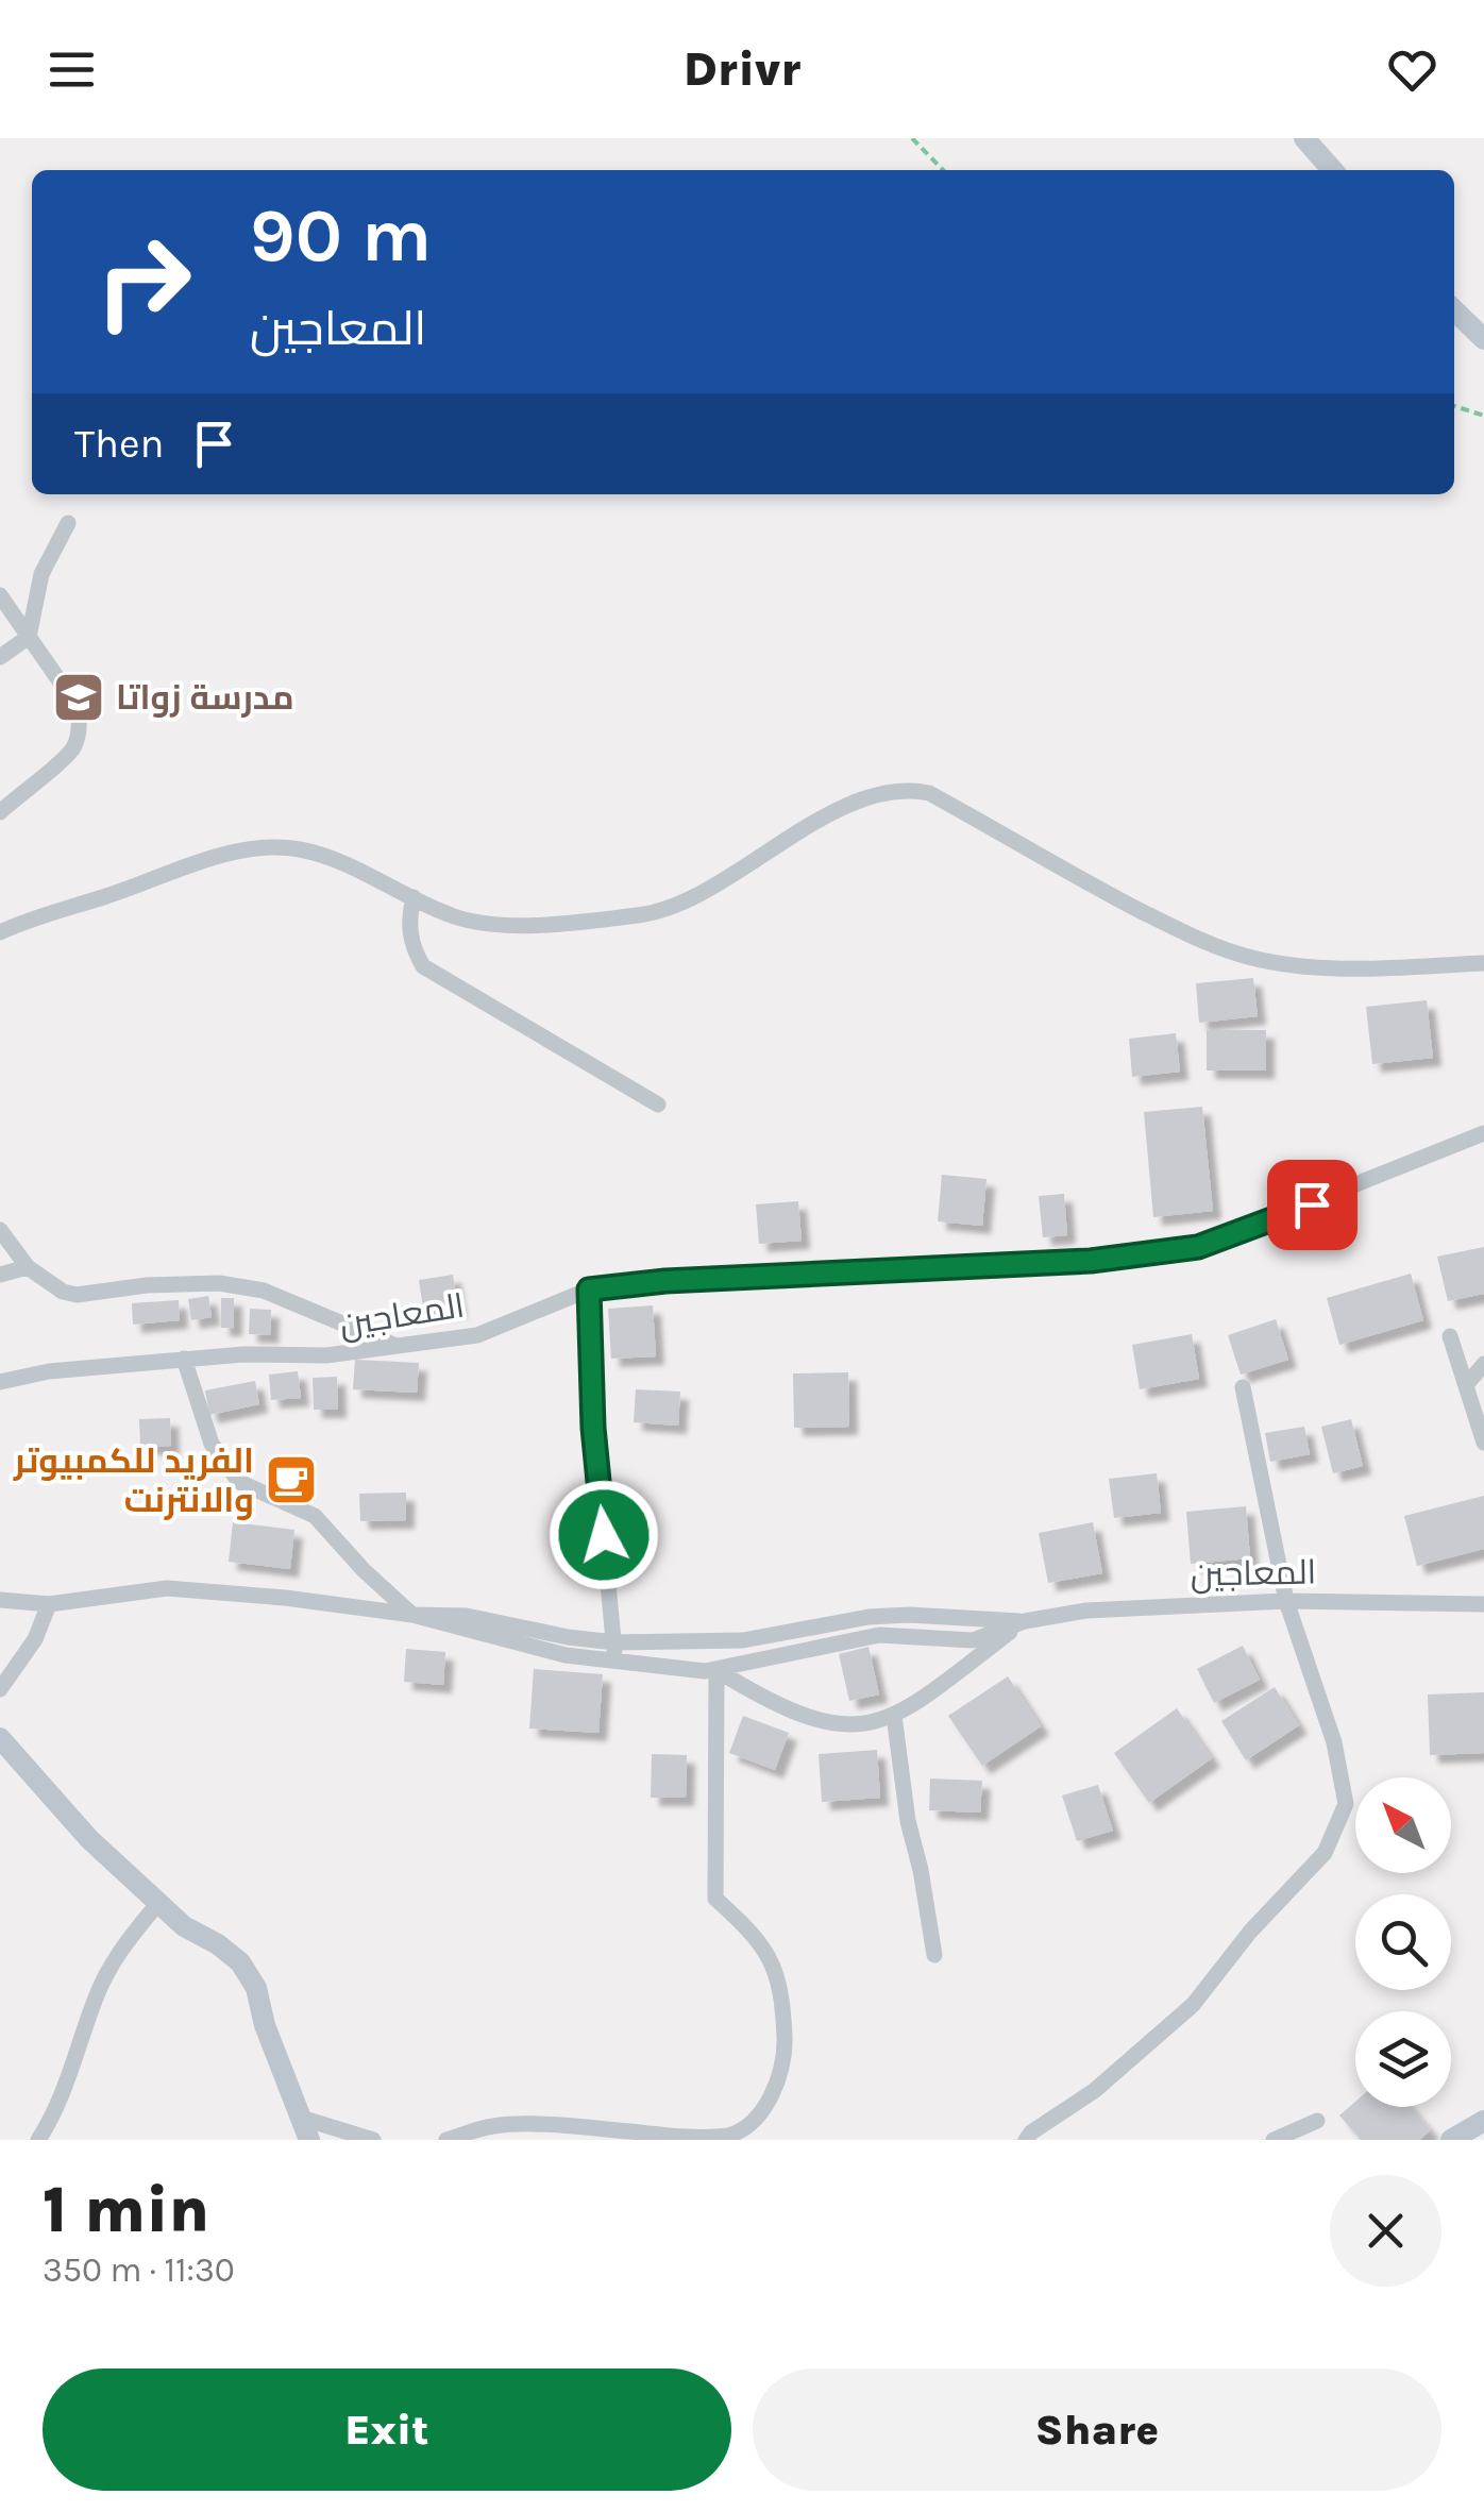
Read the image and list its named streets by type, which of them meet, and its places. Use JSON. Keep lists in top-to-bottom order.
{
  "streets": {
    "street": ["المعاجين"]
  },
  "places": {
    "school or university": ["مدرسة زواتا"],
    "cafe": ["الفريد للكمبيوتر والانترنت"]
  },
  "north": "top left",
  "page": {
    "header": "Drivr",
    "turn": ["90 m", "المعاجين"],
    "then": "Then",
    "heading": ["1 min", "350 m · 11:30"],
    "buttons": ["Exit", "Share"]
  }
}
